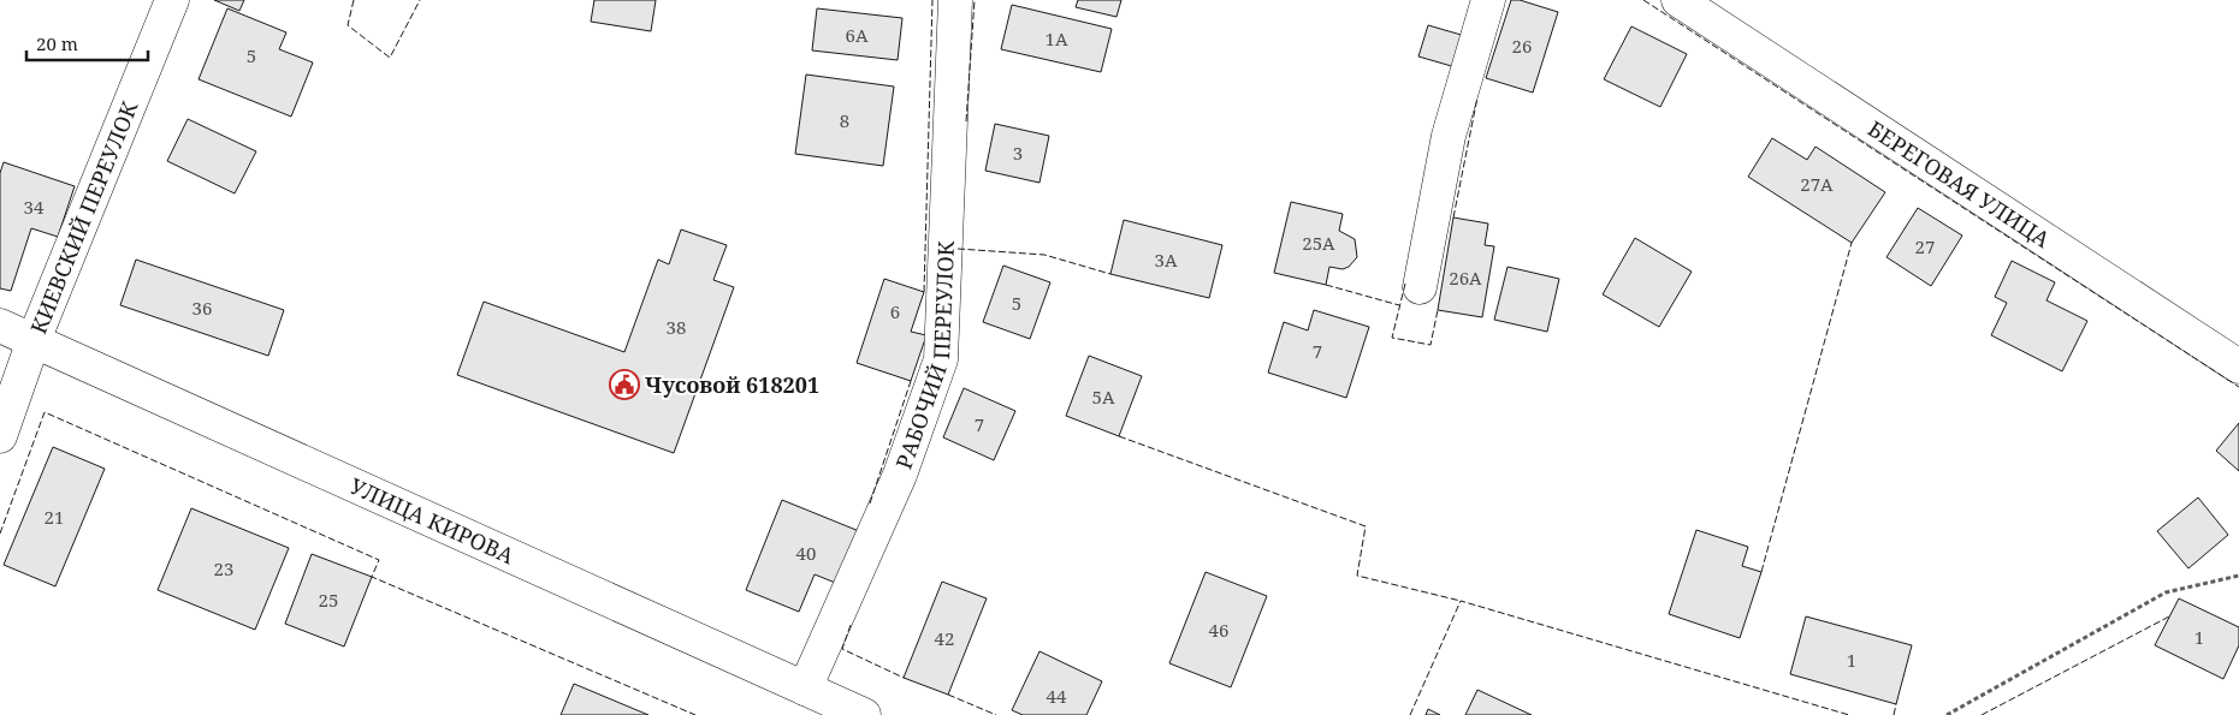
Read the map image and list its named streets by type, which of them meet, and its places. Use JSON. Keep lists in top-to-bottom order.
{
  "streets": {
    "street": [
      "БЕРЕГОВАЯ УЛИЦА",
      "КИЕВСКИЙ ПЕРЕУЛОК",
      "РАБОЧИЙ ПЕРЕУЛОК",
      "УЛИЦА КИРОВА"
    ]
  },
  "crossings": [
    ["КИЕВСКИЙ ПЕРЕУЛОК", "УЛИЦА КИРОВА"],
    ["РАБОЧИЙ ПЕРЕУЛОК", "УЛИЦА КИРОВА"]
  ],
  "places": {
    "public building": ["Чусовой 618201"]
  },
  "house_numbers": [
    "6А",
    "1А",
    "26",
    "5",
    "8",
    "3",
    "27А",
    "34",
    "25А",
    "27",
    "3А",
    "26А",
    "5",
    "36",
    "6",
    "38",
    "7",
    "5А",
    "7",
    "21",
    "40",
    "23",
    "25",
    "46",
    "1",
    "42",
    "1",
    "44"
  ],
  "scale_bar": "20 m"
}
